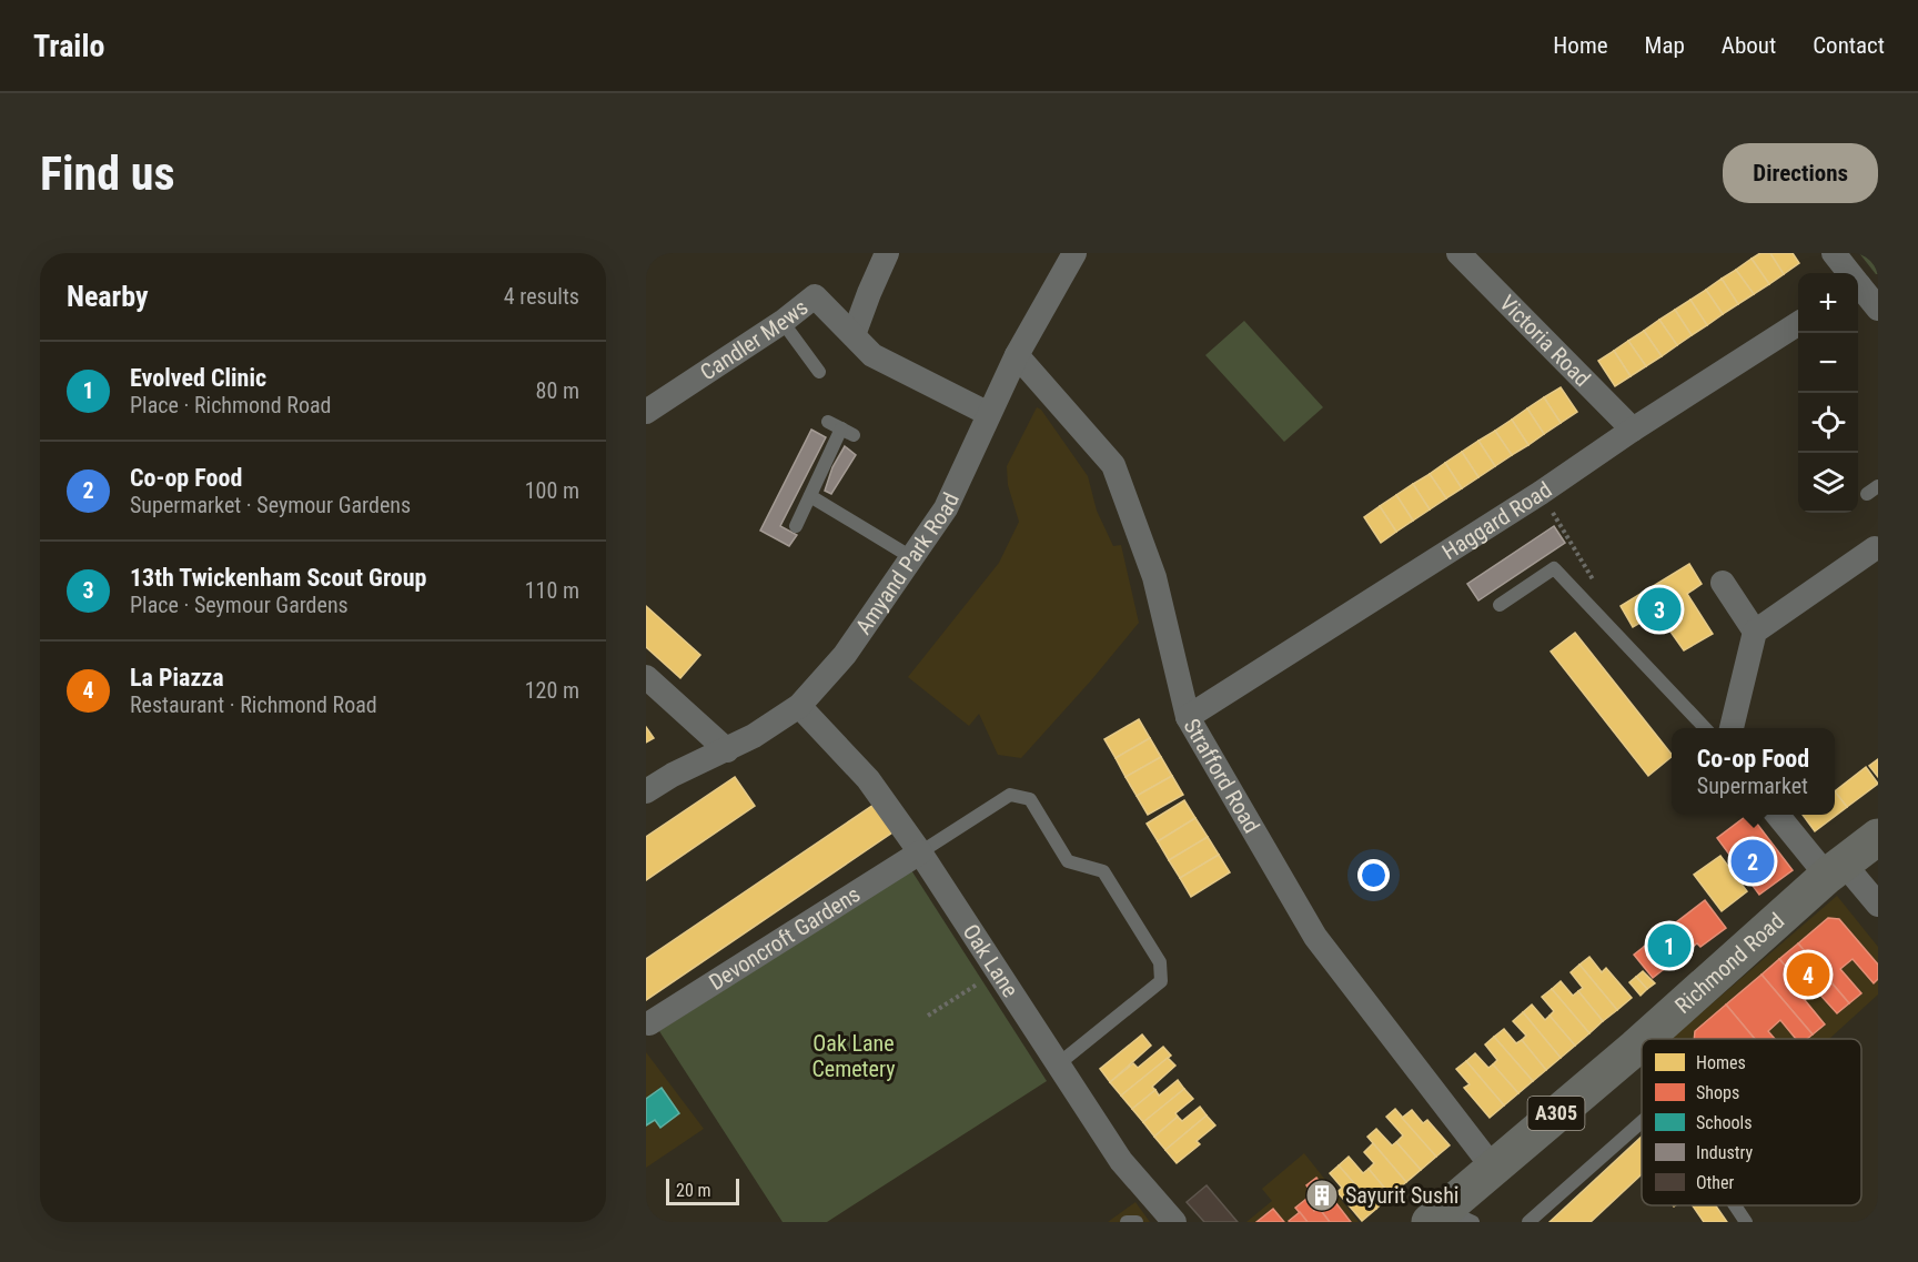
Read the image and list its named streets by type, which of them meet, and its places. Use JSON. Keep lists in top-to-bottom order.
{
  "streets": {
    "main road": ["Richmond Road", "A305"],
    "street": [
      "Candler Mews",
      "Victoria Road",
      "Haggard Road",
      "Amyand Park Road",
      "Strafford Road",
      "Devoncroft Gardens",
      "Oak Lane"
    ]
  },
  "crossings": [
    ["Candler Mews", "Amyand Park Road"],
    ["Victoria Road", "Haggard Road"],
    ["Haggard Road", "Strafford Road"],
    ["Amyand Park Road", "Strafford Road"],
    ["Amyand Park Road", "Oak Lane"],
    ["Strafford Road", "Richmond Road"],
    ["Devoncroft Gardens", "Oak Lane"]
  ],
  "parks": ["Oak Lane Cemetery"],
  "places": {
    "building": ["Sayurit Sushi"]
  },
  "legend": [
    "Homes",
    "Shops",
    "Schools",
    "Industry",
    "Other"
  ],
  "scale_bar": "20 m",
  "page": {
    "header": "Trailo",
    "nav": [
      "Home",
      "Map",
      "About",
      "Contact"
    ],
    "buttons": "Directions",
    "title": "Find us",
    "heading": ["Nearby", "4 results"],
    "map_buttons": ["+", "−"],
    "list": [
      {
        "mark": "1",
        "name": "Evolved Clinic",
        "note": "Place · Richmond Road",
        "value": "80 m"
      },
      {
        "mark": "2",
        "name": "Co-op Food",
        "note": "Supermarket · Seymour Gardens",
        "value": "100 m"
      },
      {
        "mark": "3",
        "name": "13th Twickenham Scout Group",
        "note": "Place · Seymour Gardens",
        "value": "110 m"
      },
      {
        "mark": "4",
        "name": "La Piazza",
        "note": "Restaurant · Richmond Road",
        "value": "120 m"
      }
    ],
    "pins": [
      "3",
      "2",
      "1",
      "4"
    ],
    "popup": ["Co-op Food", "Supermarket"],
    "scale": "20 m"
  }
}
